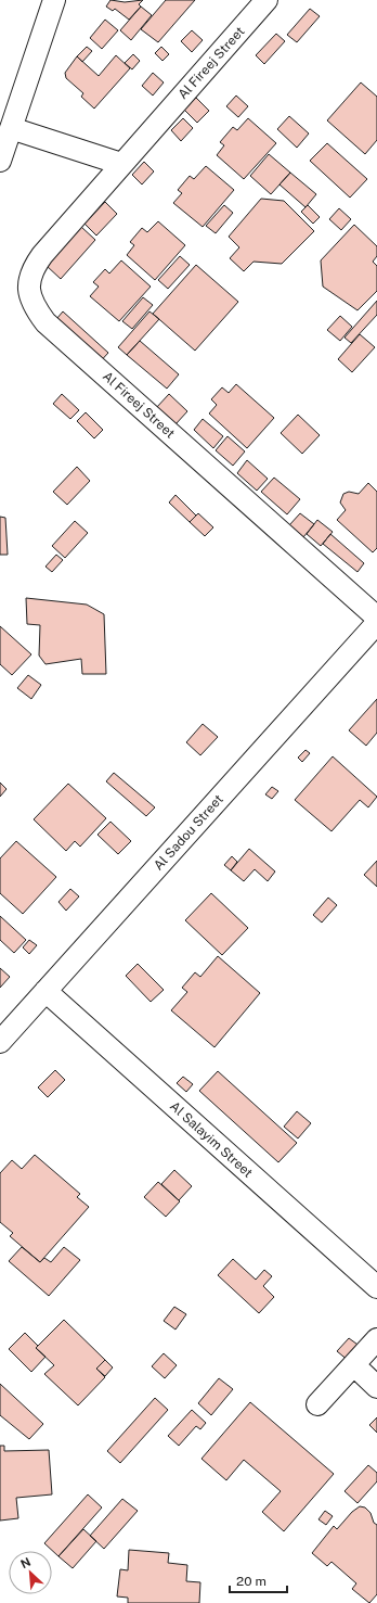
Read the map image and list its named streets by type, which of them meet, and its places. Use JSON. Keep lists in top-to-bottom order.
{
  "streets": {
    "street": ["Al Fireej Street", "Al Sadou Street", "Al Salayim Street"]
  },
  "crossings": [
    ["Al Sadou Street", "Al Salayim Street"]
  ],
  "scale_bar": "20 m",
  "north": "top left"
}
